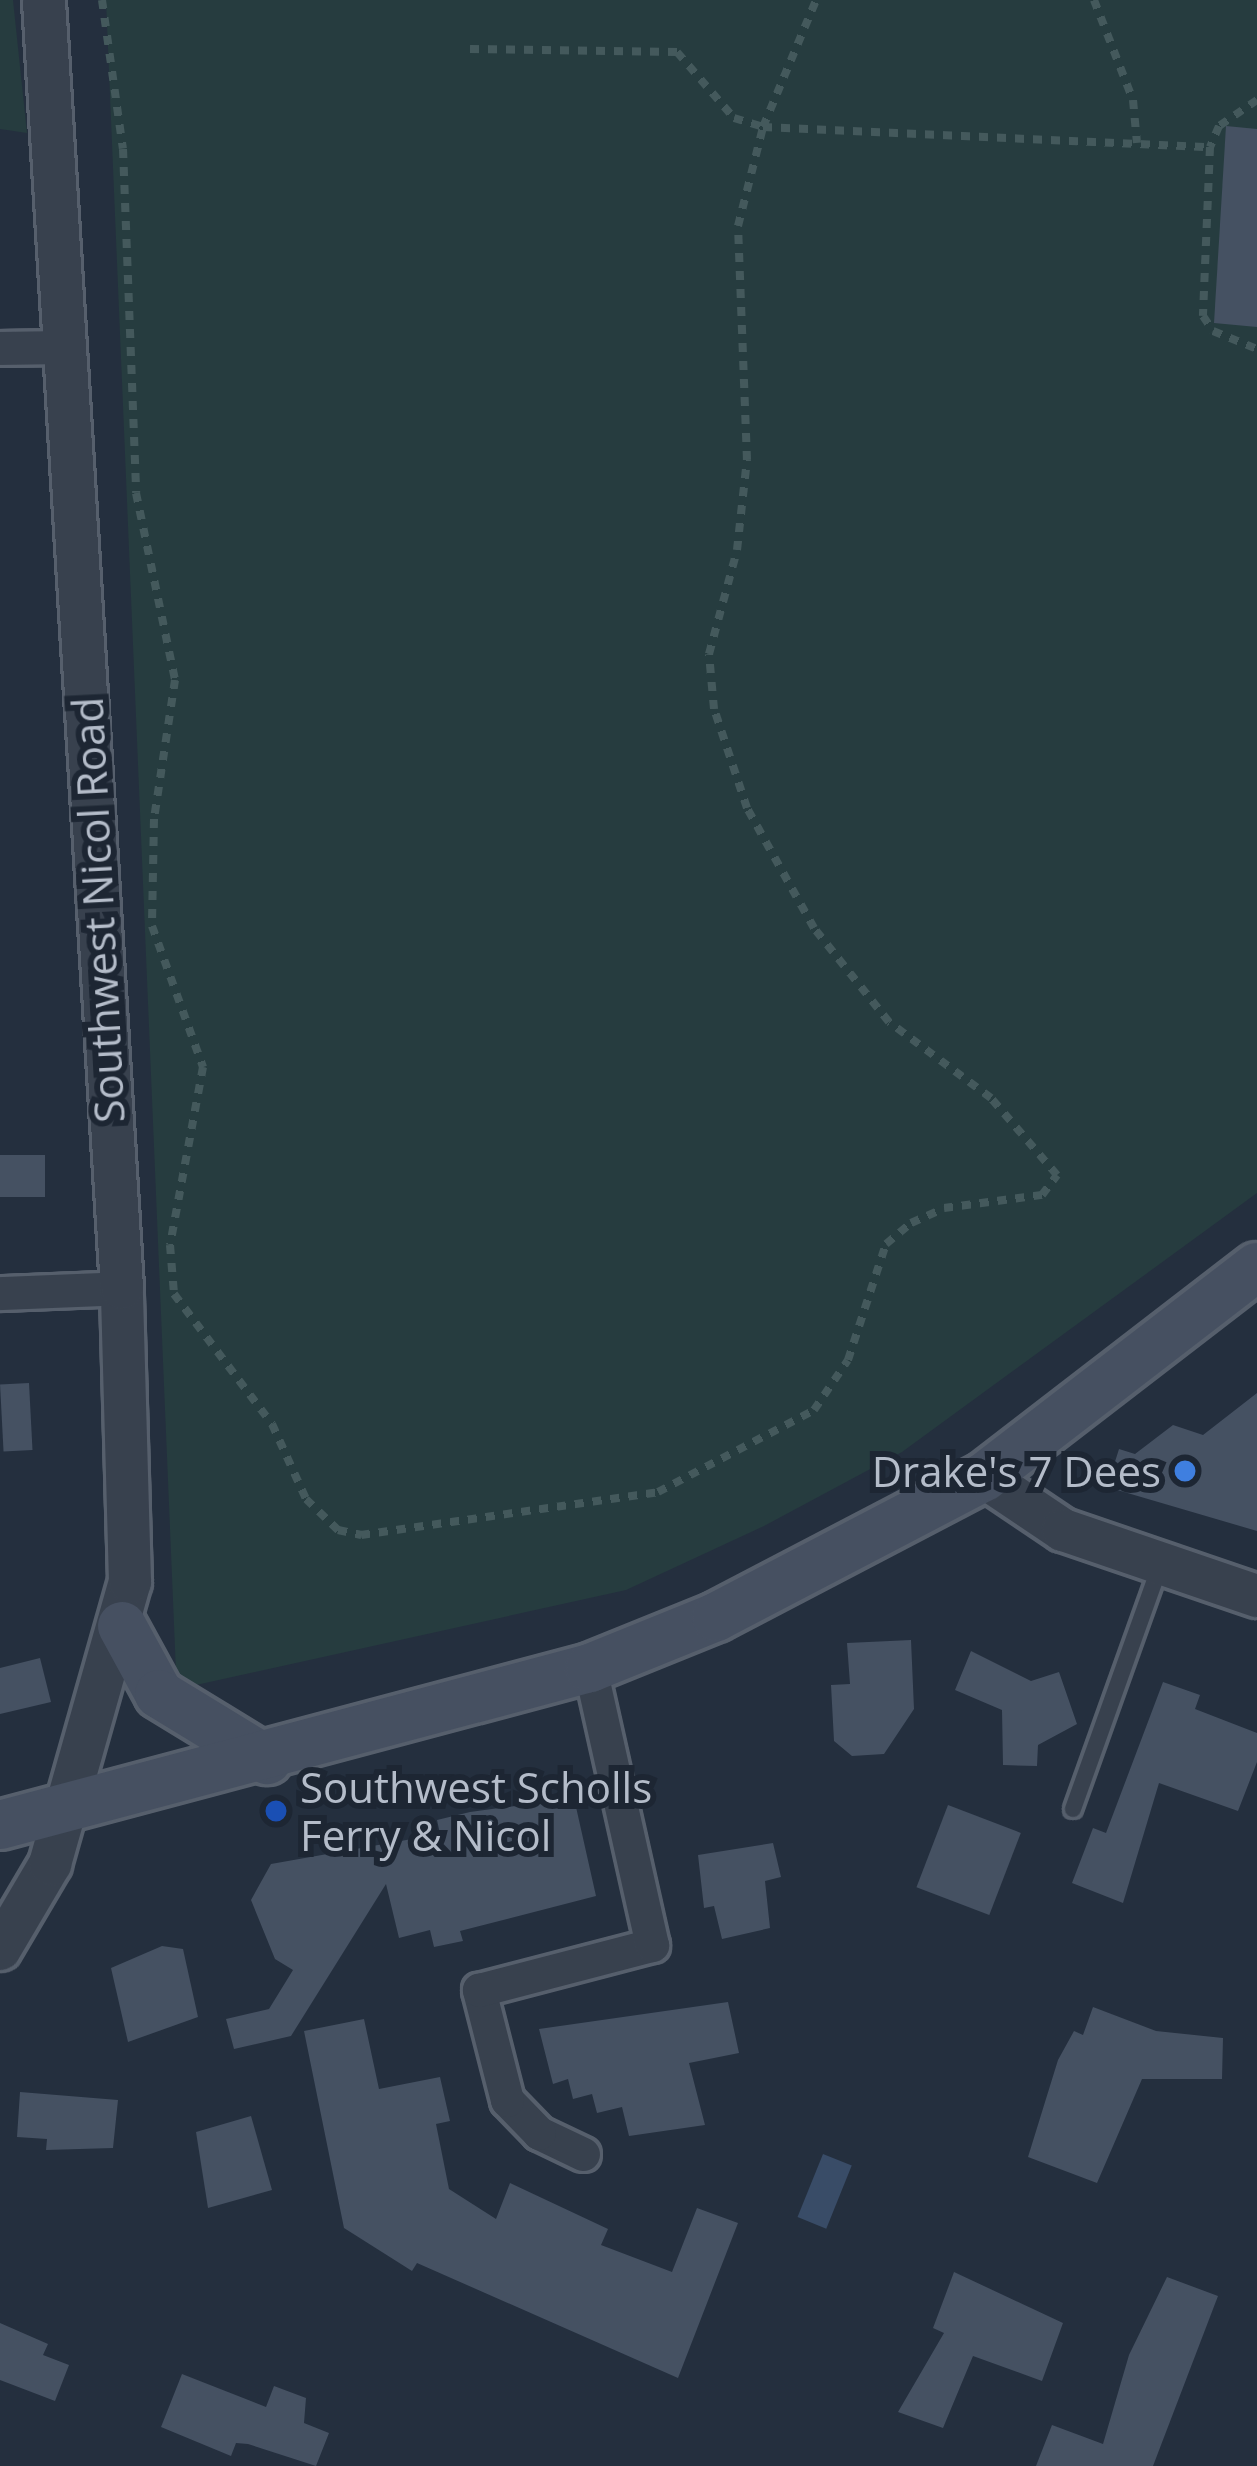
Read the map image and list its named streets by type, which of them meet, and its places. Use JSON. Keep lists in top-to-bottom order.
{
  "streets": {
    "street": ["Southwest Nicol Road"]
  },
  "places": ["Drake's 7 Dees", "Southwest Scholls Ferry & Nicol"]
}
